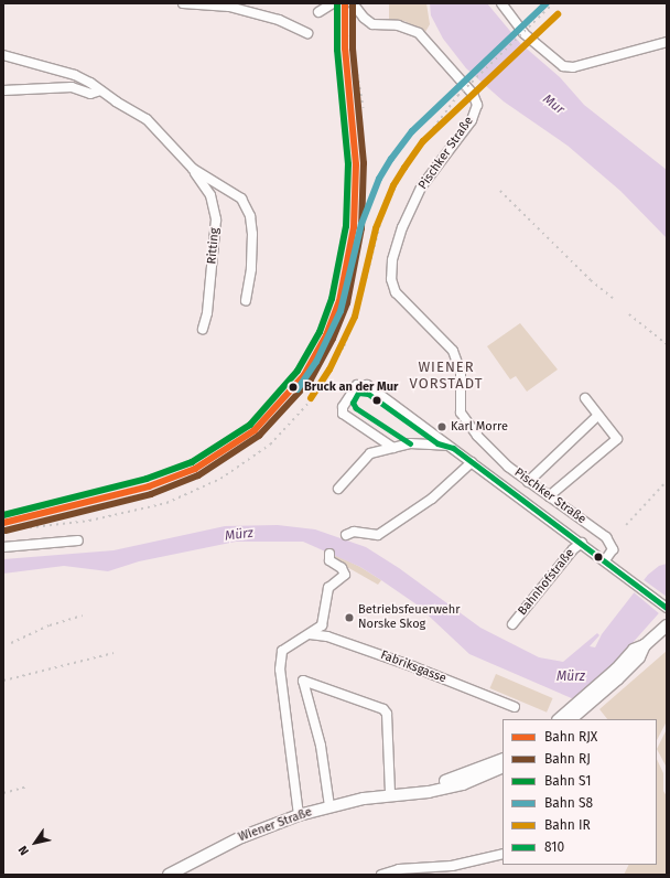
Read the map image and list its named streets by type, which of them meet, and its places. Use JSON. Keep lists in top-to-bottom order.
{
  "streets": {
    "main road": ["Wiener Straße"],
    "street": [
      "Pischker Straße",
      "Ritting",
      "Bahnhofstraße",
      "Fabriksgasse"
    ]
  },
  "crossings": [
    ["Pischker Straße", "Bahnhofstraße"]
  ],
  "districts": ["WIENER VORSTADT"],
  "water": ["Mur", "Mürz"],
  "places": ["Bruck an der Mur", "Karl Morre", "Betriebsfeuerwehr Norske Skog"],
  "lines": [
    "rail line RJX",
    "rail line RJ",
    "rail line S1",
    "rail line S8",
    "rail line IR",
    "transit line 810"
  ],
  "legend": [
    "Bahn RJX",
    "Bahn RJ",
    "Bahn S1",
    "Bahn S8",
    "Bahn IR",
    "810"
  ],
  "north": "bottom left"
}
